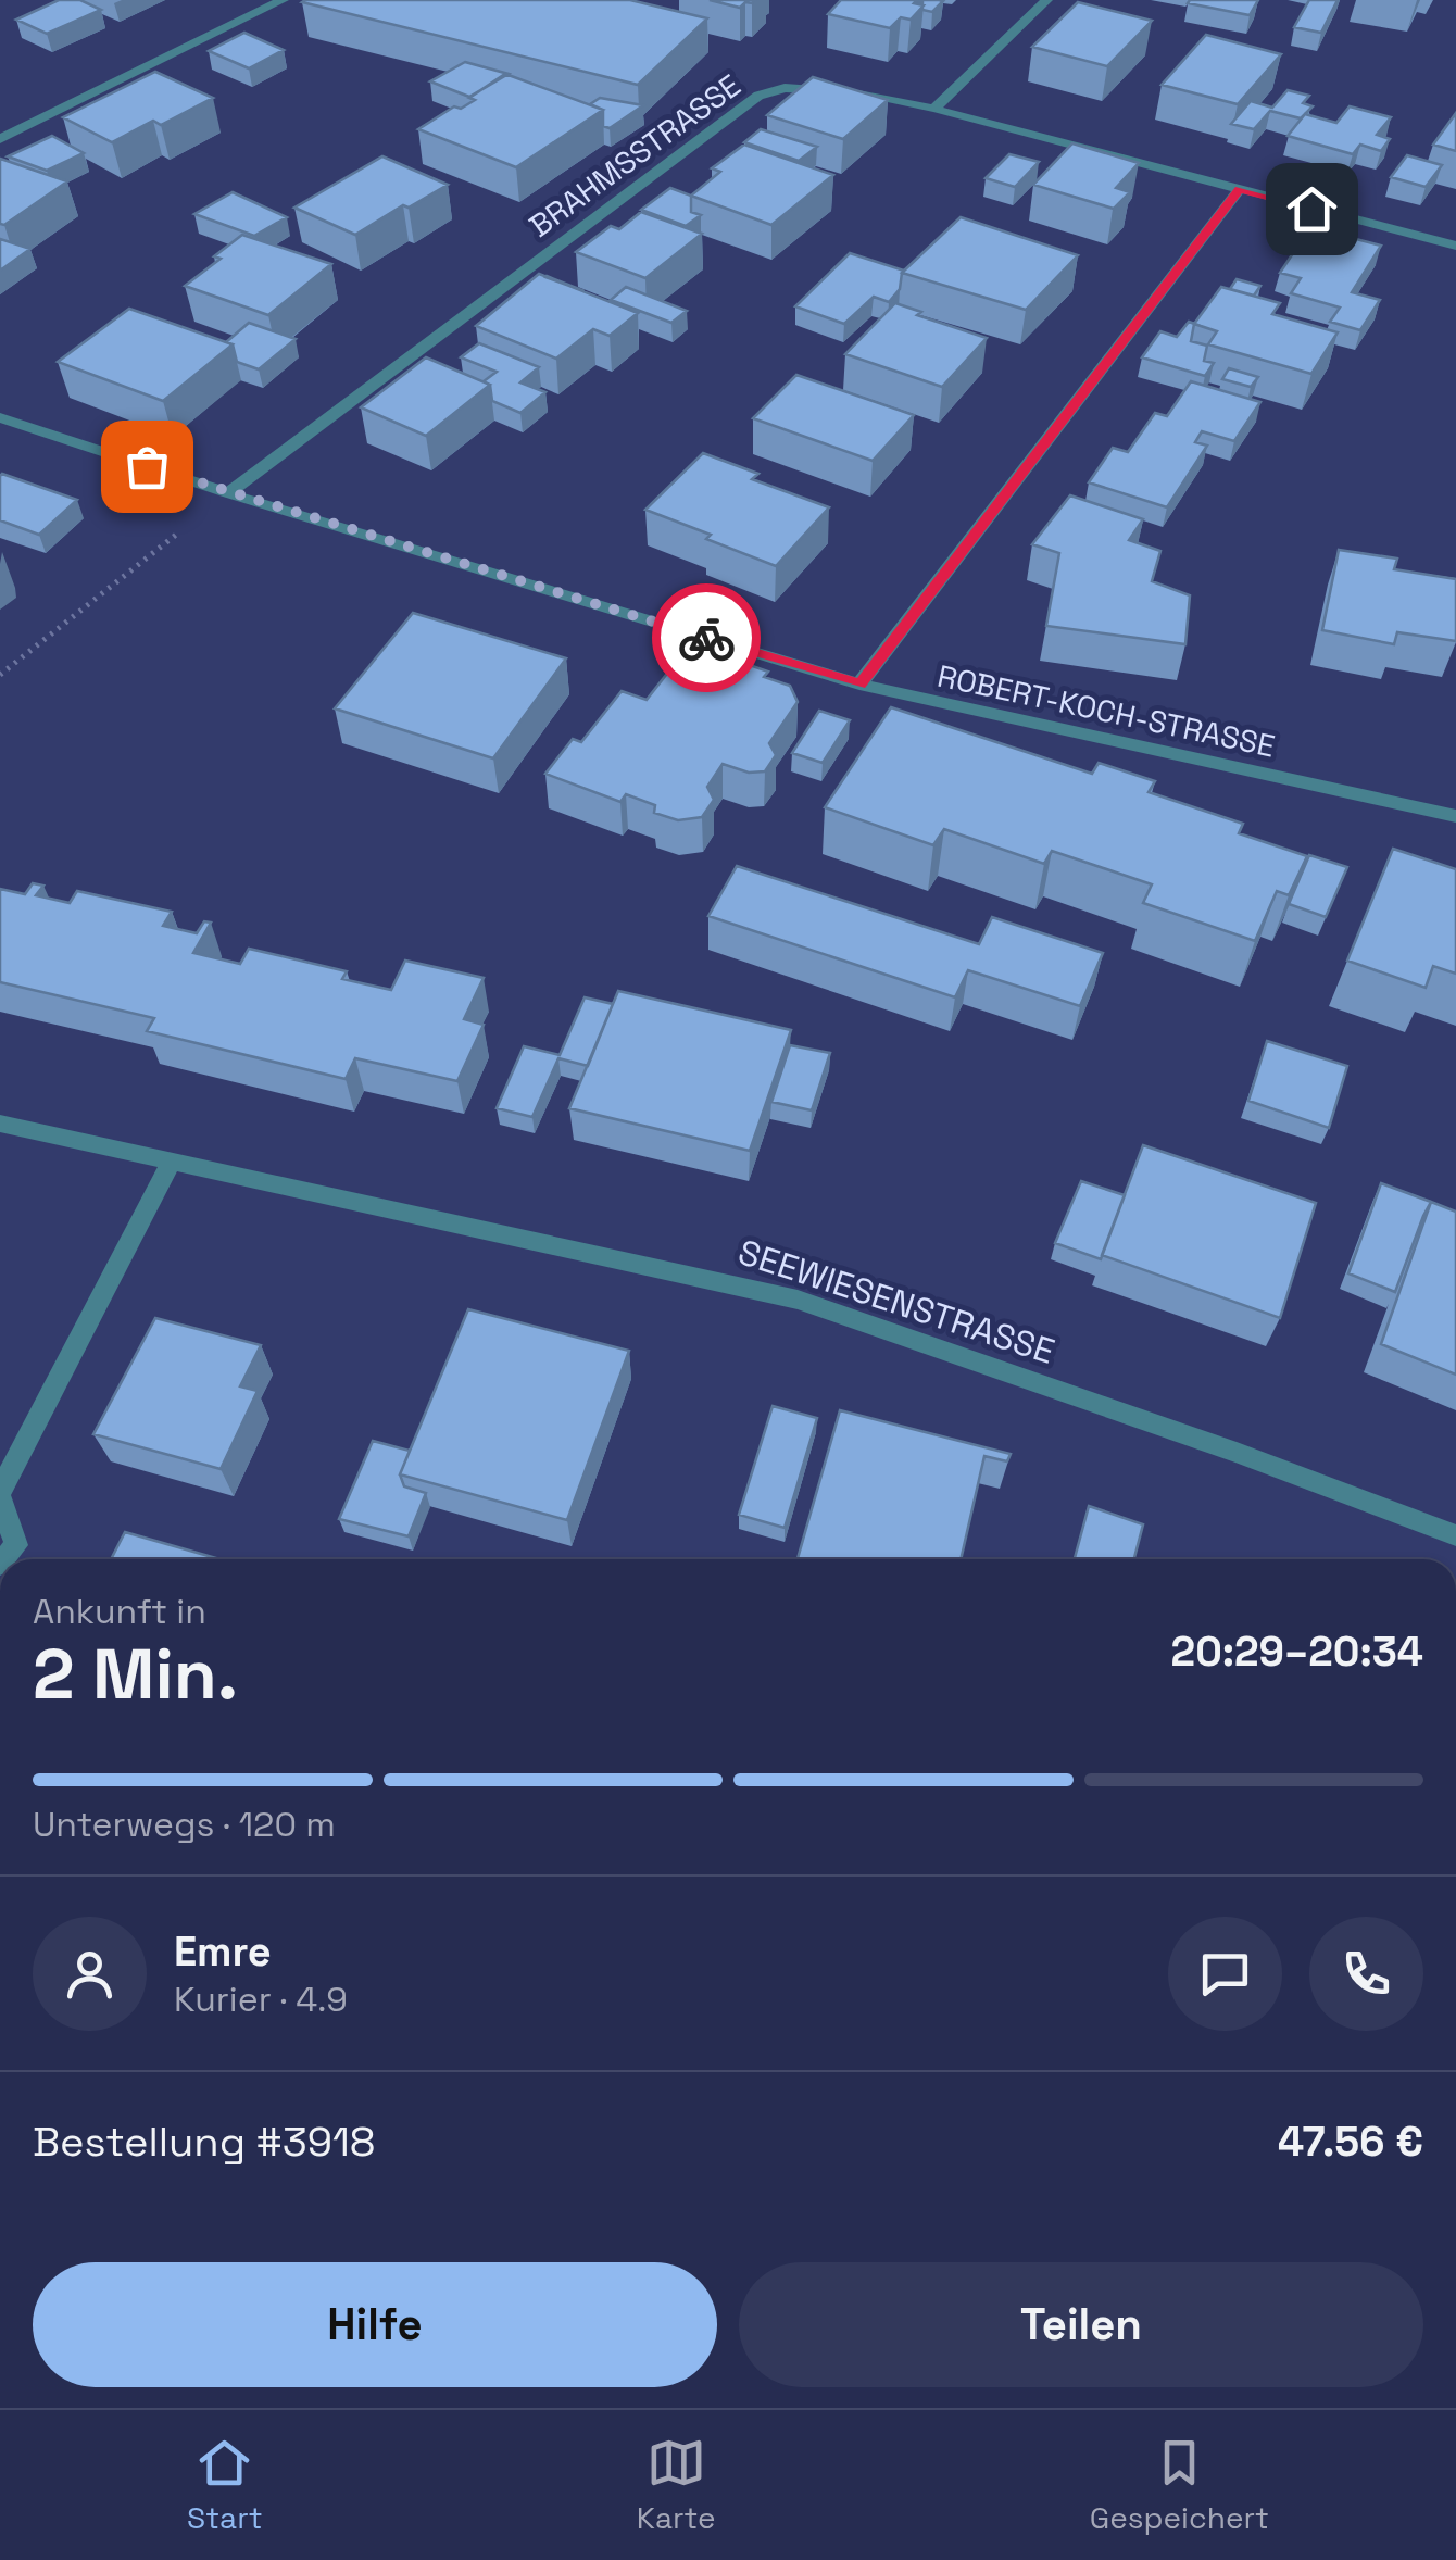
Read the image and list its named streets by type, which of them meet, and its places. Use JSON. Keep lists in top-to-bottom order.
{
  "streets": {
    "street": ["BRAHMSSTRASSE", "ROBERT-KOCH-STRASSE", "SEEWIESENSTRASSE"]
  },
  "crossings": [
    ["BRAHMSSTRASSE", "ROBERT-KOCH-STRASSE"]
  ],
  "page": {
    "heading": ["2 Min.", "Ankunft in", "20:29–20:34"],
    "panel": [
      "Emre",
      "Kurier · 4.9",
      "Bestellung #3918",
      "47.56 €"
    ],
    "bar": "Unterwegs · 120 m",
    "buttons": ["Hilfe", "Teilen"],
    "tabs": ["Start", "Karte", "Gespeichert"]
  }
}
